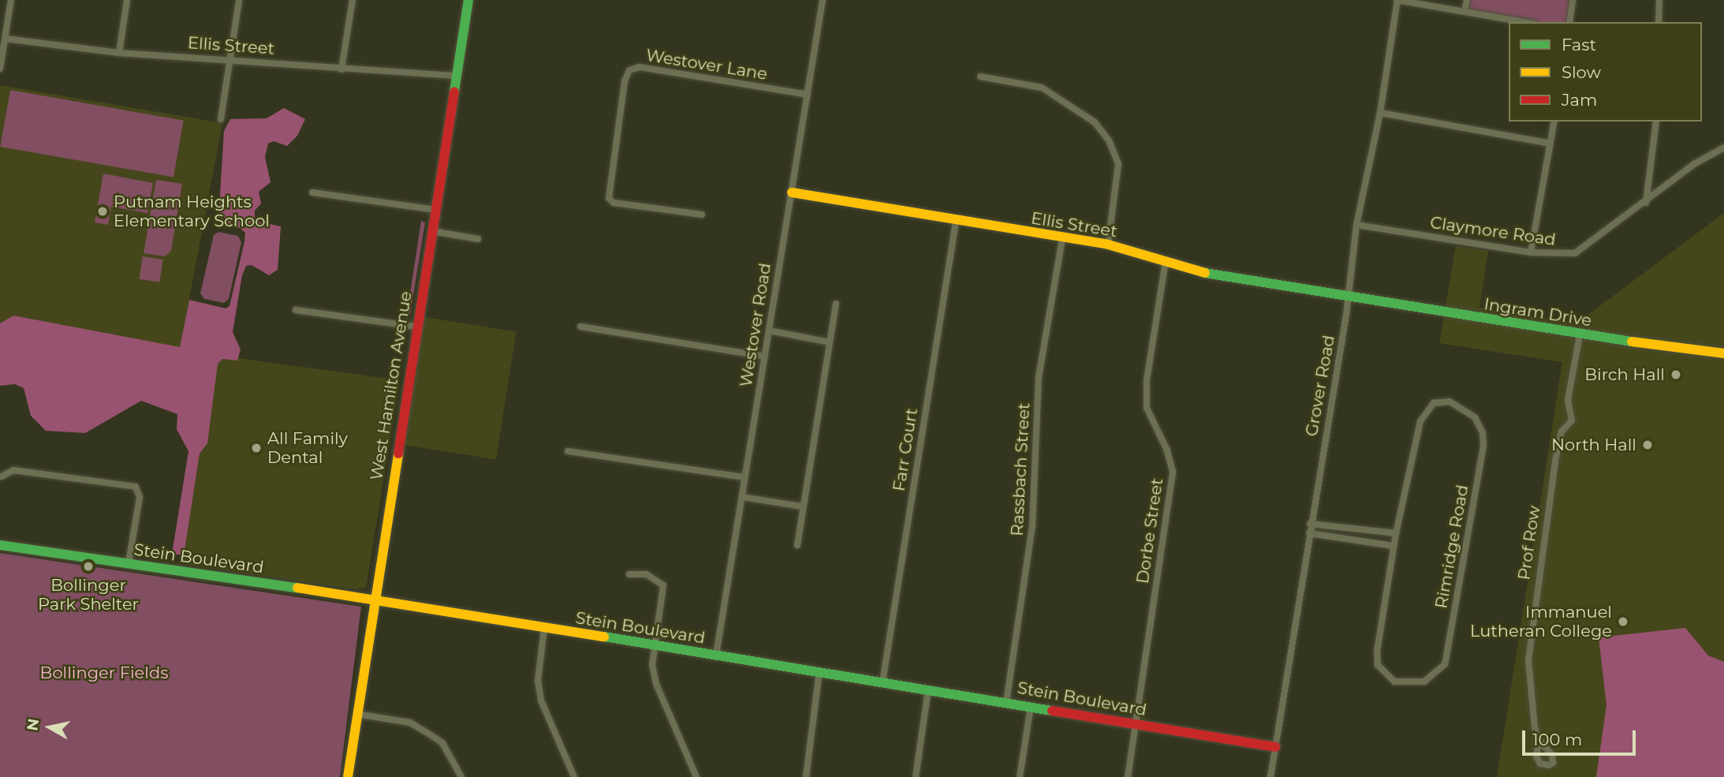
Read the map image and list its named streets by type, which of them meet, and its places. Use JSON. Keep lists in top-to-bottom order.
{
  "streets": {
    "street": [
      "Ellis Street",
      "Westover Lane",
      "Claymore Road",
      "Ingram Drive",
      "Westover Road",
      "West Hamilton Avenue",
      "Grover Road",
      "Farr Court",
      "Rassbach Street",
      "Dorbe Street",
      "Prof Row",
      "Rimridge Road",
      "Stein Boulevard"
    ]
  },
  "crossings": [
    ["Ellis Street", "Ingram Drive"],
    ["Ellis Street", "Westover Road"],
    ["Ellis Street", "West Hamilton Avenue"],
    ["Ellis Street", "Grover Road"],
    ["Ellis Street", "Farr Court"],
    ["Ellis Street", "Rassbach Street"],
    ["Ellis Street", "Dorbe Street"],
    ["Westover Lane", "Westover Road"],
    ["Claymore Road", "Grover Road"],
    ["Ingram Drive", "Grover Road"],
    ["Ingram Drive", "Prof Row"],
    ["Westover Road", "Stein Boulevard"],
    ["West Hamilton Avenue", "Stein Boulevard"],
    ["Grover Road", "Stein Boulevard"],
    ["Farr Court", "Stein Boulevard"],
    ["Rassbach Street", "Stein Boulevard"],
    ["Dorbe Street", "Stein Boulevard"]
  ],
  "parks": ["Bollinger Fields"],
  "places": [
    "Putnam Heights Elementary School",
    "Birch Hall",
    "North Hall",
    "All Family Dental",
    "Bollinger Park Shelter",
    "Immanuel Lutheran College"
  ],
  "legend": ["Fast", "Slow", "Jam"],
  "scale_bar": "100 m",
  "north": "left"
}
